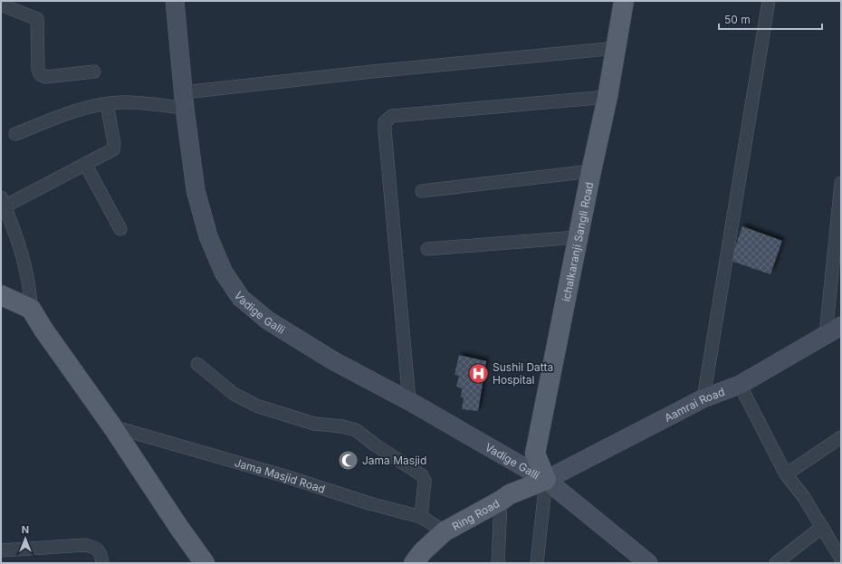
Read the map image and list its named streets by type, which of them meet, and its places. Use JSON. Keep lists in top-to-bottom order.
{
  "streets": {
    "main road": [
      "ichalkaranji Sangli Road",
      "Vadige Galli",
      "Aamrai Road",
      "Ring Road"
    ],
    "street": ["Jama Masjid Road"]
  },
  "crossings": [
    ["ichalkaranji Sangli Road", "Vadige Galli"],
    ["ichalkaranji Sangli Road", "Aamrai Road"],
    ["ichalkaranji Sangli Road", "Ring Road"],
    ["Vadige Galli", "Aamrai Road"],
    ["Vadige Galli", "Ring Road"],
    ["Aamrai Road", "Ring Road"],
    ["Jama Masjid Road", "Ring Road"]
  ],
  "places": {
    "hospital": ["Sushil Datta Hospital"],
    "mosque": ["Jama Masjid"]
  },
  "scale_bar": "50 m",
  "north": "top"
}
